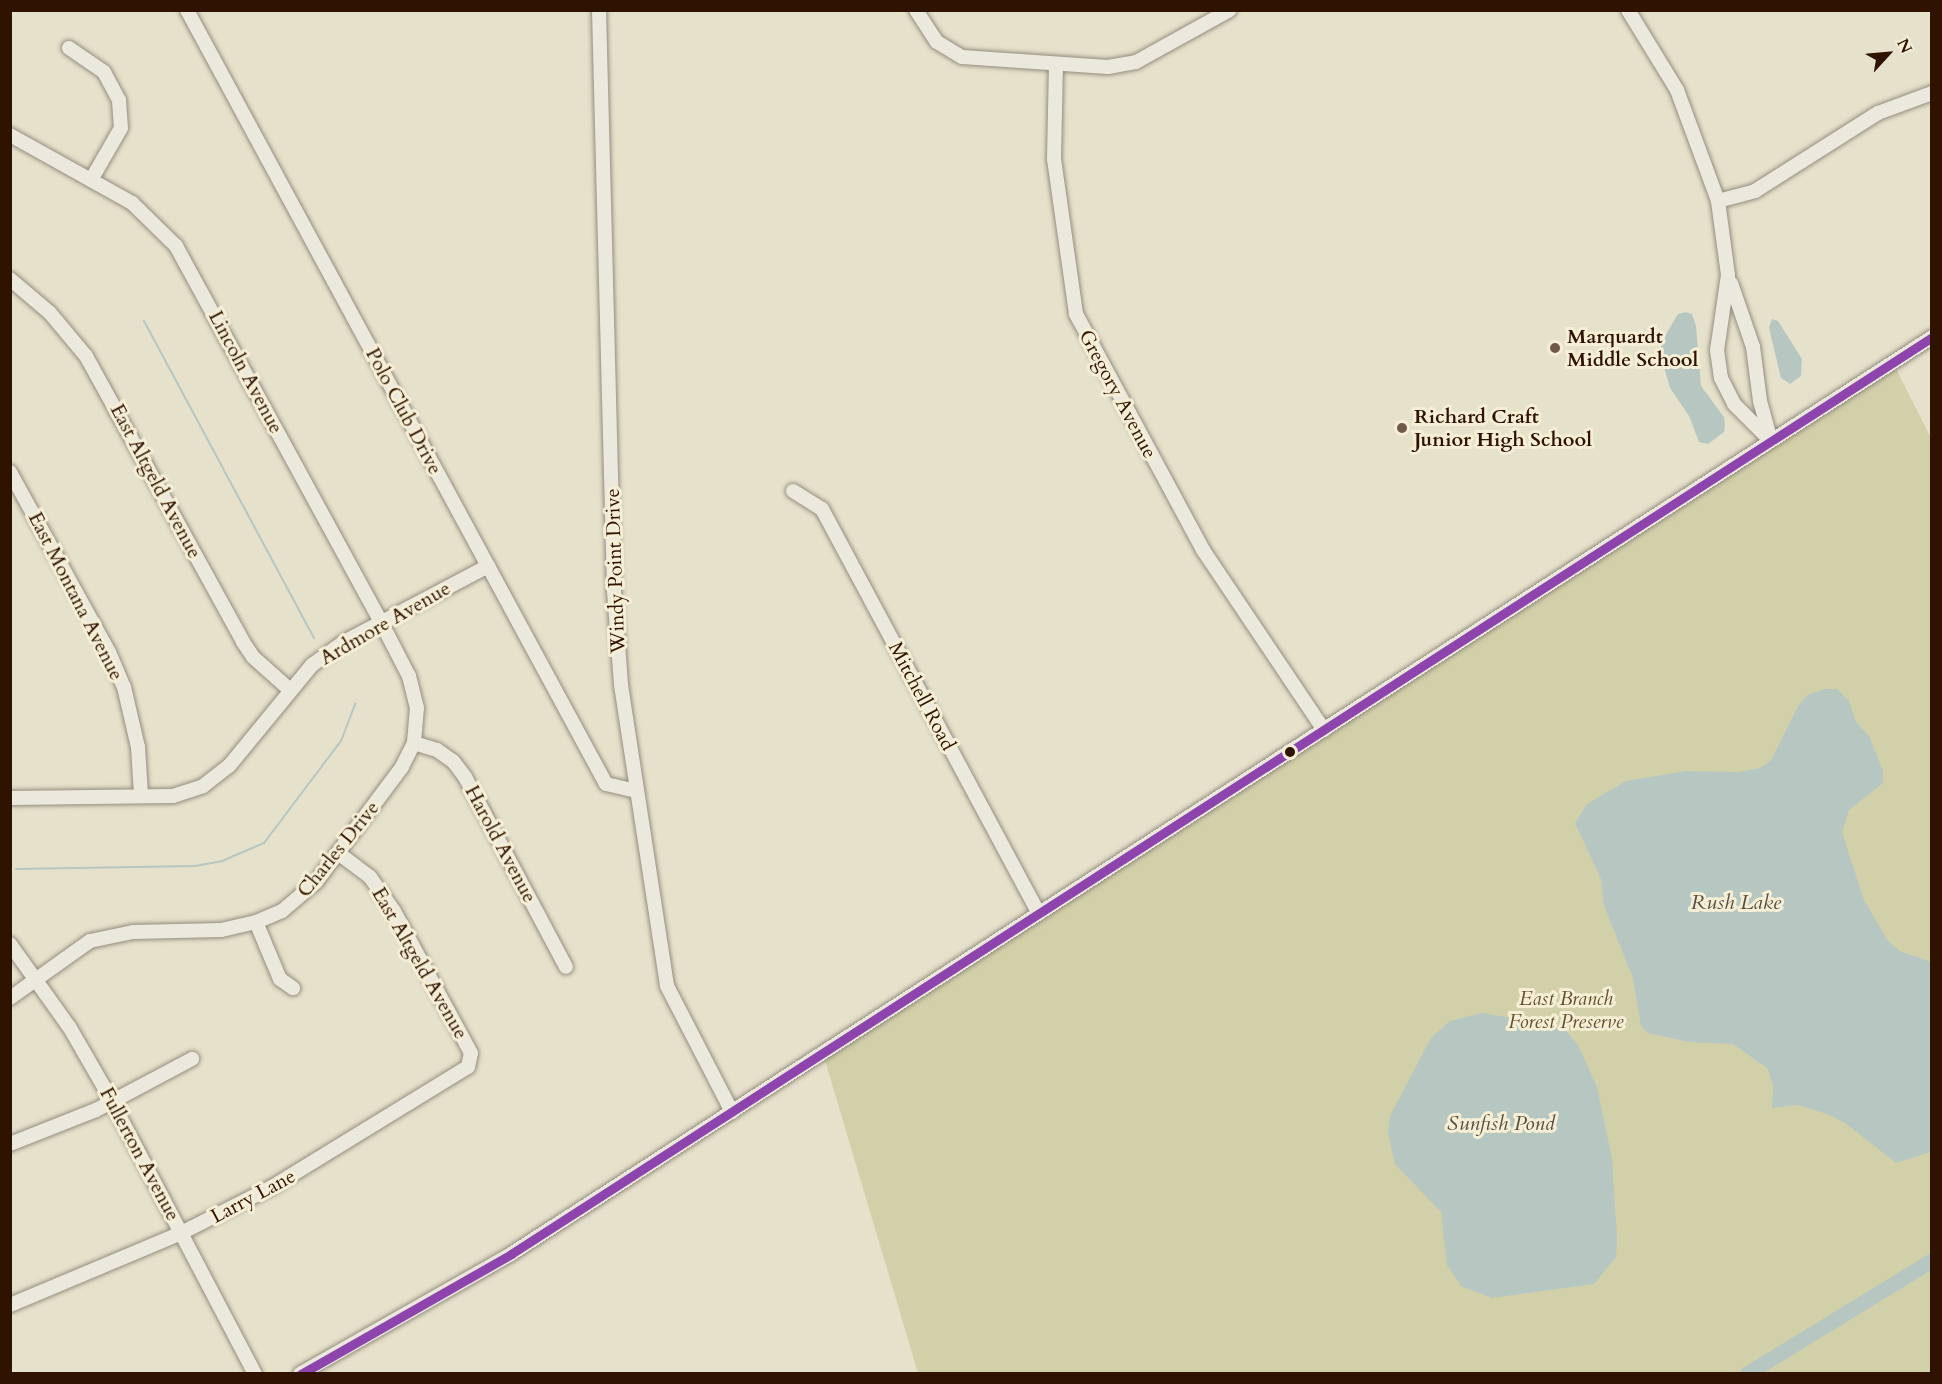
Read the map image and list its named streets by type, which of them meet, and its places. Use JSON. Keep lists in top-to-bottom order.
{
  "streets": {
    "street": [
      "Lincoln Avenue",
      "Gregory Avenue",
      "Polo Club Drive",
      "East Altgeld Avenue",
      "Windy Point Drive",
      "East Montana Avenue",
      "Ardmore Avenue",
      "Mitchell Road",
      "Harold Avenue",
      "Charles Drive",
      "Fullerton Avenue",
      "Larry Lane"
    ]
  },
  "crossings": [
    ["Lincoln Avenue", "Ardmore Avenue"],
    ["Lincoln Avenue", "Charles Drive"],
    ["Polo Club Drive", "Windy Point Drive"],
    ["Polo Club Drive", "Ardmore Avenue"],
    ["East Altgeld Avenue", "Ardmore Avenue"],
    ["East Altgeld Avenue", "Charles Drive"],
    ["East Altgeld Avenue", "Larry Lane"],
    ["East Montana Avenue", "Ardmore Avenue"],
    ["Harold Avenue", "Charles Drive"],
    ["Charles Drive", "Fullerton Avenue"],
    ["Fullerton Avenue", "Larry Lane"]
  ],
  "water": ["Rush Lake", "Sunfish Pond"],
  "parks": ["East Branch Forest Preserve"],
  "places": ["Marquardt Middle School", "Richard Craft Junior High School"],
  "north": "top right"
}
